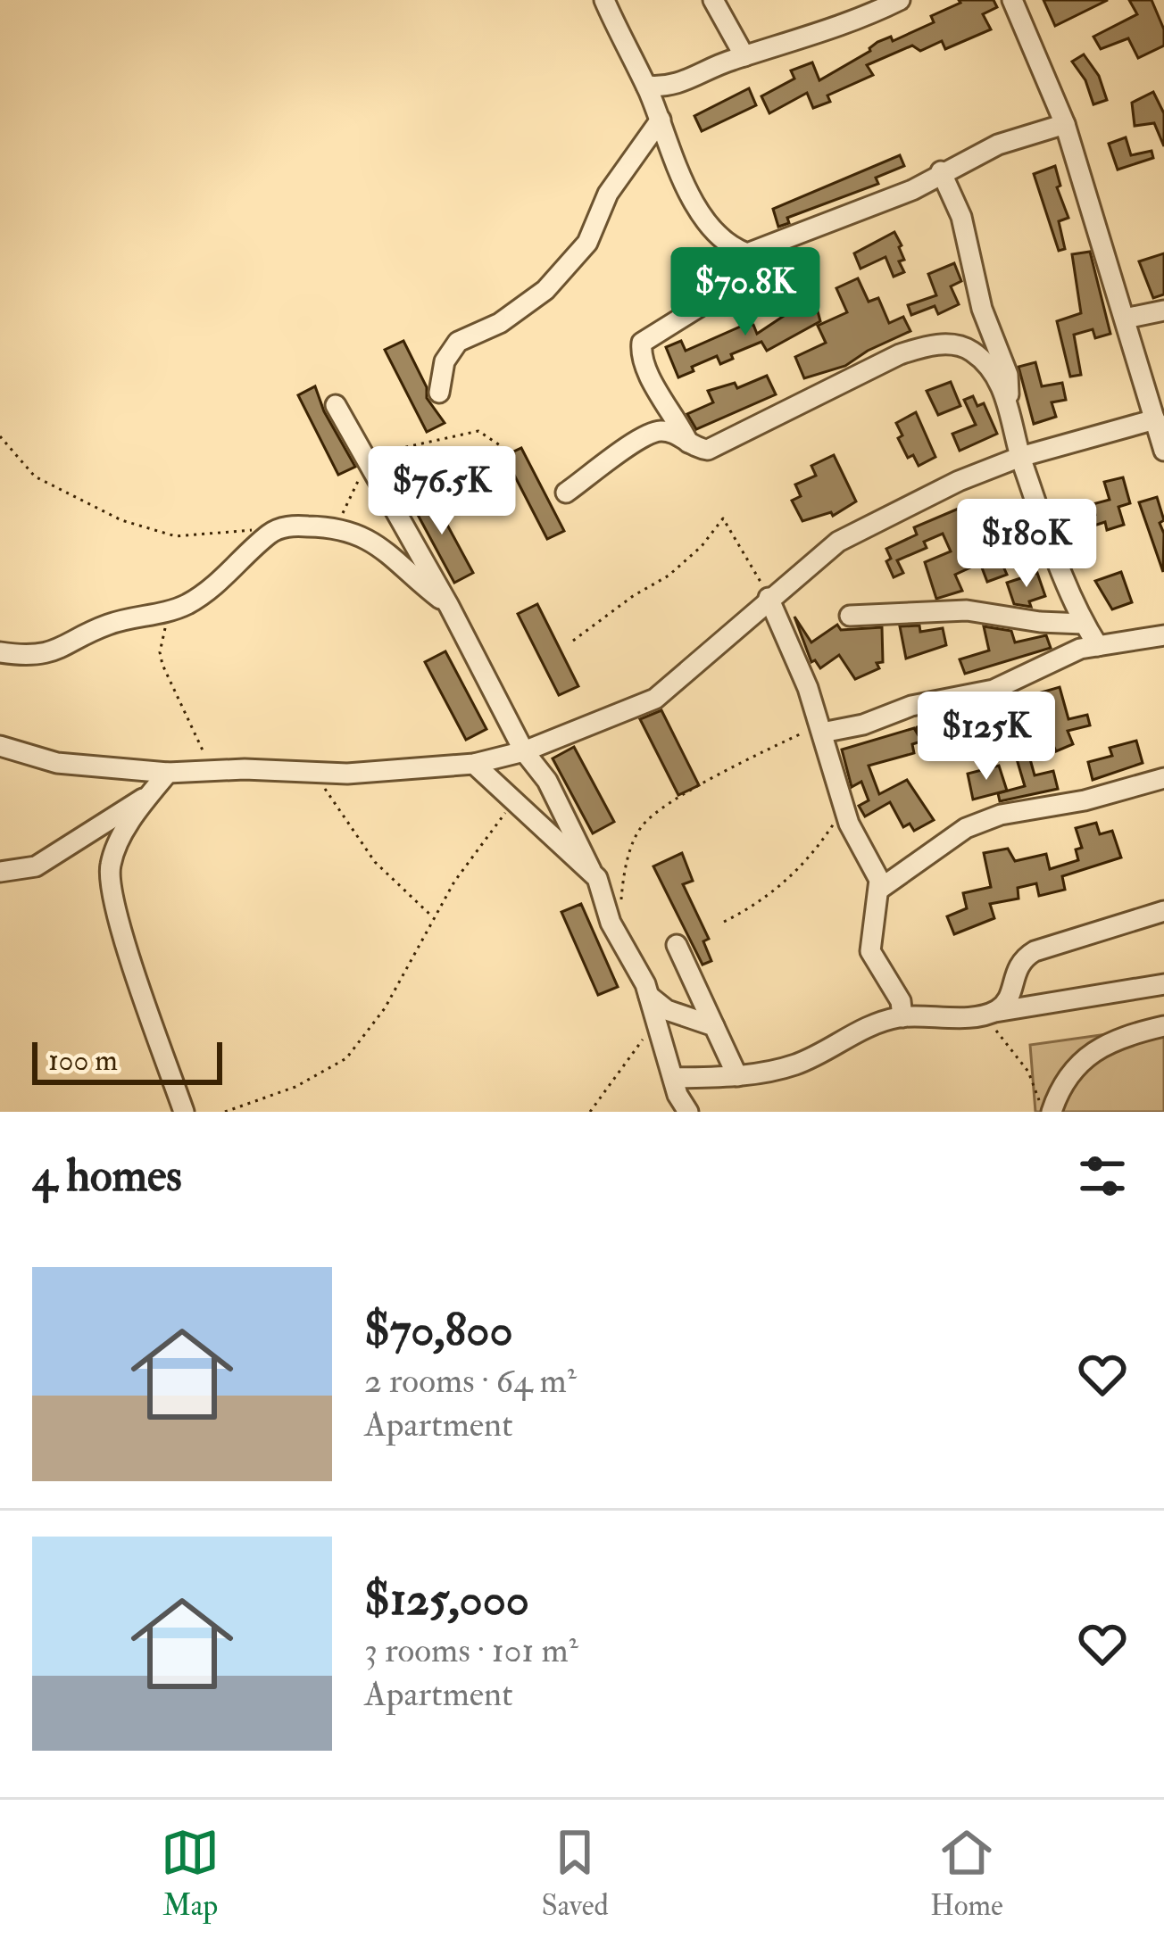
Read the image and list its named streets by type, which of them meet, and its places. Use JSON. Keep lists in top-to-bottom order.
{
  "scale_bar": "100 m",
  "page": {
    "price": [
      "$70.8K",
      "$76.5K",
      "$180K",
      "$125K"
    ],
    "scale": "100 m",
    "heading": "4 homes",
    "list": [
      {
        "name": "$70,800",
        "note": "2 rooms · 64 m² · Apartment"
      },
      {
        "name": "$125,000",
        "note": "3 rooms · 101 m² · Apartment"
      }
    ],
    "tabs": ["Map", "Saved", "Home"]
  }
}
